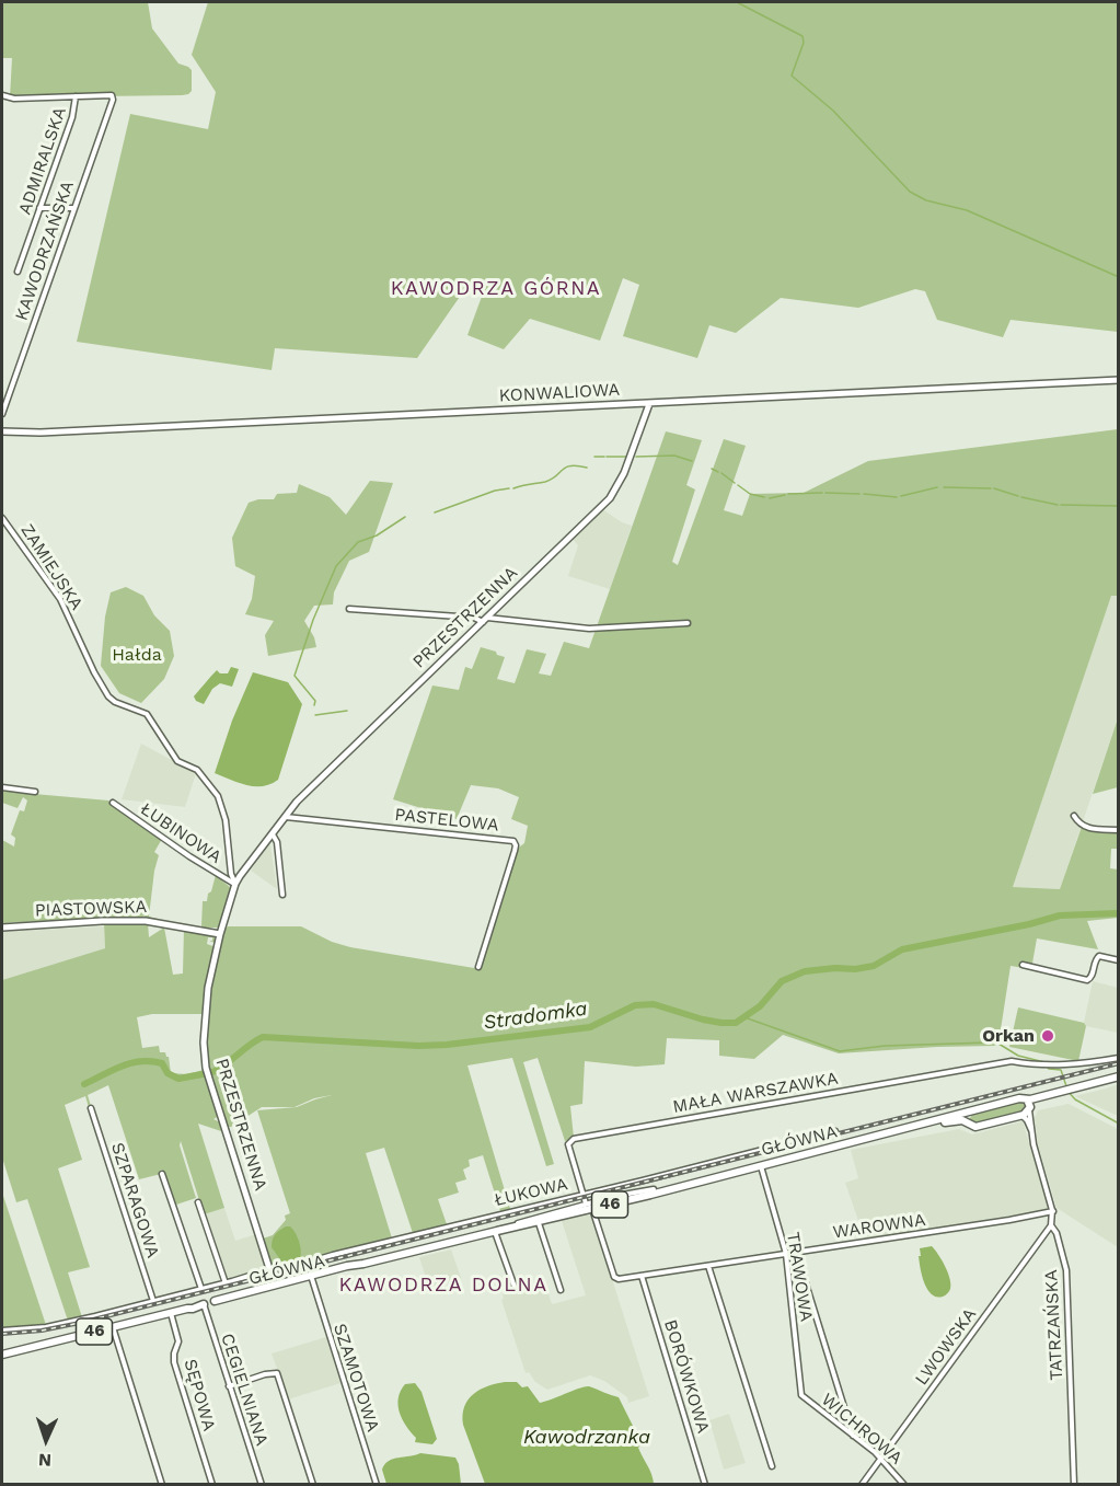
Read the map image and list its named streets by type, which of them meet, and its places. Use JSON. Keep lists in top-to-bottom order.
{
  "streets": {
    "main road": ["GŁÓWNA", "46"],
    "street": [
      "ADMIRALSKA",
      "KAWODRZAŃSKA",
      "KONWALIOWA",
      "ZAMIEJSKA",
      "PRZESTRZENNA",
      "PASTELOWA",
      "ŁUBINOWA",
      "PIASTOWSKA",
      "MAŁA WARSZAWKA",
      "ŁUKOWA",
      "SZPARAGOWA",
      "WAROWNA",
      "TRAWOWA",
      "TATRZAŃSKA",
      "LWOWSKA",
      "BORÓWKOWA",
      "SZAMOTOWA",
      "CEGIELNIANA",
      "SĘPOWA",
      "WICHROWA"
    ]
  },
  "crossings": [
    ["ADMIRALSKA", "KAWODRZAŃSKA"],
    ["KONWALIOWA", "PRZESTRZENNA"],
    ["ZAMIEJSKA", "PRZESTRZENNA"],
    ["ZAMIEJSKA", "ŁUBINOWA"],
    ["PRZESTRZENNA", "PASTELOWA"],
    ["PRZESTRZENNA", "ŁUBINOWA"],
    ["PRZESTRZENNA", "PIASTOWSKA"],
    ["PRZESTRZENNA", "ŁUKOWA"],
    ["MAŁA WARSZAWKA", "GŁÓWNA"],
    ["MAŁA WARSZAWKA", "ŁUKOWA"],
    ["MAŁA WARSZAWKA", "WAROWNA"],
    ["MAŁA WARSZAWKA", "BORÓWKOWA"],
    ["GŁÓWNA", "46"],
    ["GŁÓWNA", "TRAWOWA"],
    ["GŁÓWNA", "SZAMOTOWA"],
    ["GŁÓWNA", "CEGIELNIANA"],
    ["GŁÓWNA", "SĘPOWA"],
    ["46", "TATRZAŃSKA"],
    ["WAROWNA", "TRAWOWA"],
    ["WAROWNA", "TATRZAŃSKA"],
    ["WAROWNA", "BORÓWKOWA"],
    ["TRAWOWA", "WICHROWA"],
    ["TATRZAŃSKA", "LWOWSKA"],
    ["LWOWSKA", "WICHROWA"]
  ],
  "districts": ["KAWODRZA GÓRNA", "KAWODRZA DOLNA"],
  "water": ["Stradomka", "Kawodrzanka"],
  "parks": ["Hałda"],
  "places": ["Orkan"],
  "north": "bottom"
}
